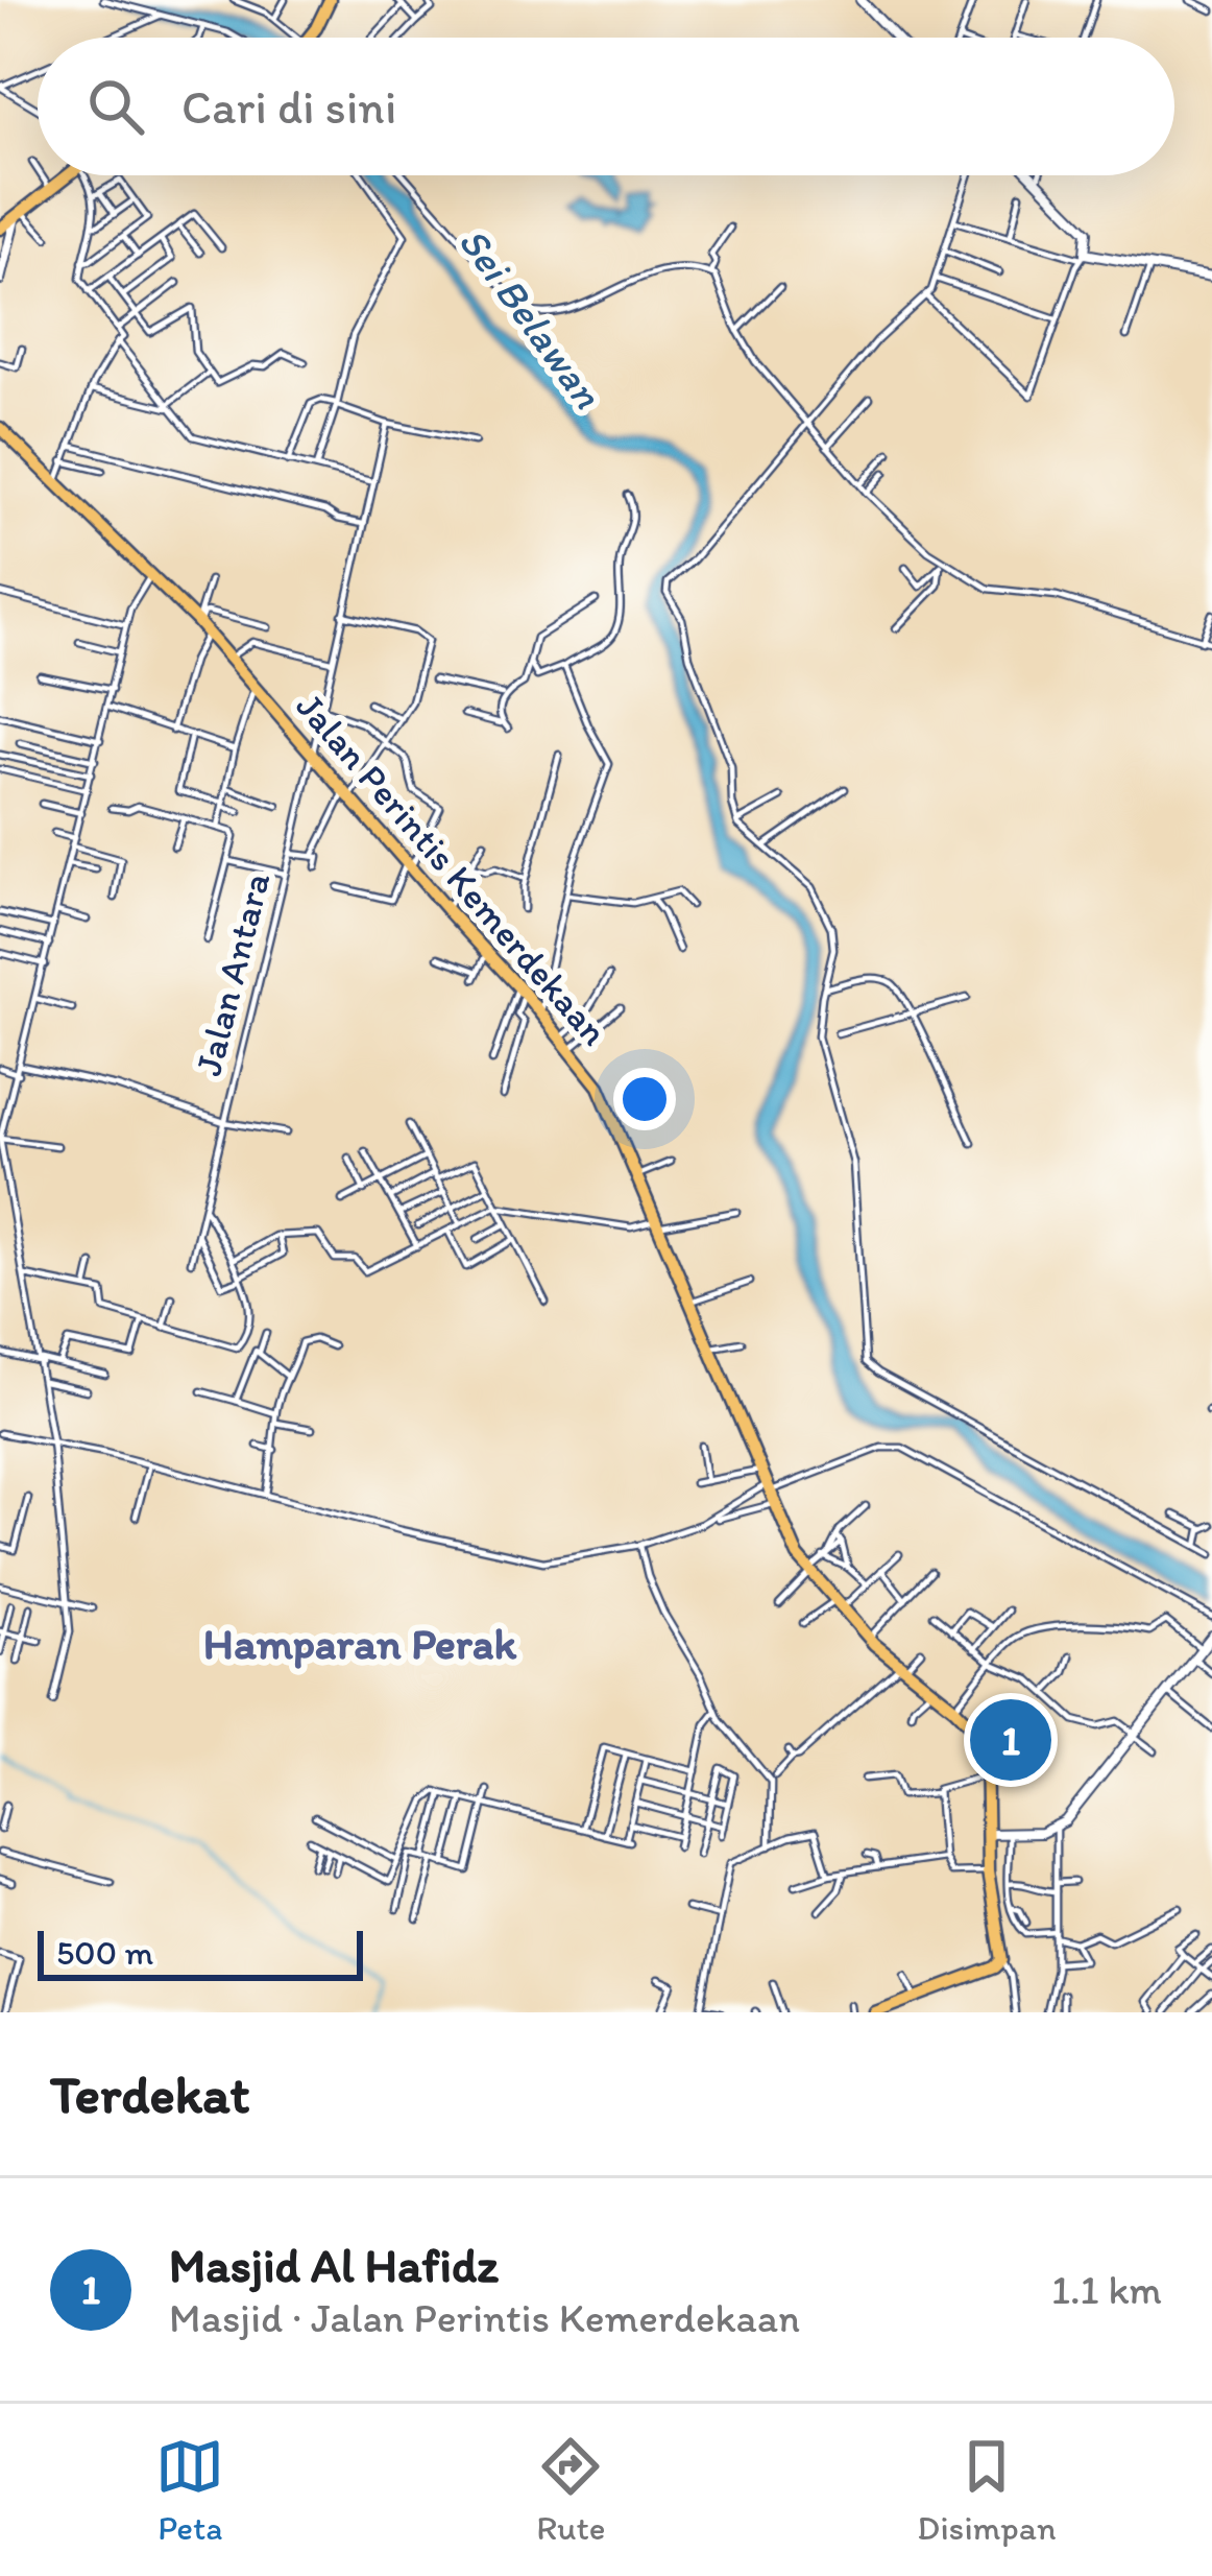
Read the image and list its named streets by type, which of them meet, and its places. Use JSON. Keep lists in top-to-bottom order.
{
  "streets": {
    "main road": ["Jalan Perintis Kemerdekaan"],
    "street": ["Jalan Antara"]
  },
  "crossings": [
    ["Jalan Perintis Kemerdekaan", "Jalan Antara"]
  ],
  "districts": ["Hamparan Perak"],
  "water": ["Sei Belawan"],
  "scale_bar": "500 m",
  "page": {
    "search": "Cari di sini",
    "pins": "1",
    "scale": "500 m",
    "heading": "Terdekat",
    "list": [
      {
        "mark": "1",
        "name": "Masjid Al Hafidz",
        "note": "Masjid · Jalan Perintis Kemerdekaan",
        "value": "1.1 km"
      }
    ],
    "nav": ["Peta", "Rute", "Disimpan"]
  }
}
